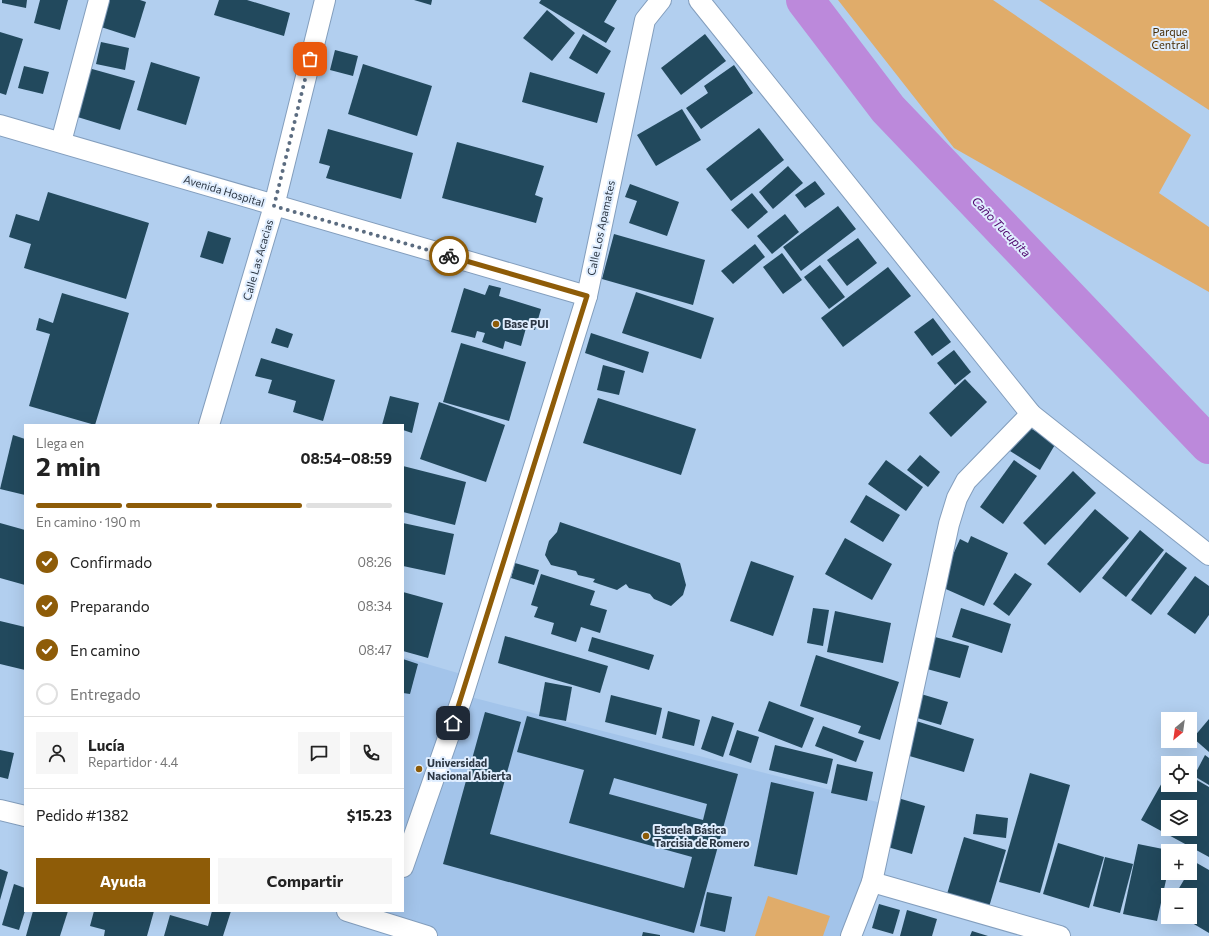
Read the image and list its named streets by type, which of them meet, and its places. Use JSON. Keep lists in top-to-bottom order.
{
  "streets": {
    "street": ["Avenida Hospital", "Calle Los Apamates", "Calle Las Acacias"]
  },
  "crossings": [
    ["Avenida Hospital", "Calle Los Apamates"],
    ["Avenida Hospital", "Calle Las Acacias"]
  ],
  "water": ["Caño Tucupita"],
  "parks": ["Parque Central"],
  "places": ["Base PUI", "Universidad Nacional Abierta", "Escuela Básica Tarcisia de Romero"],
  "north": "bottom left",
  "page": {
    "heading": ["2 min", "Llega en", "08:54–08:59"],
    "panel": [
      "Lucía",
      "Repartidor · 4.4",
      "Pedido #1382",
      "$15.23"
    ],
    "bar": "En camino · 190 m",
    "list": [
      ["Confirmado", "08:26"],
      ["Preparando", "08:34"],
      ["En camino", "08:47"],
      "Entregado"
    ],
    "map_buttons": ["+", "−"],
    "buttons": ["Ayuda", "Compartir"]
  }
}
